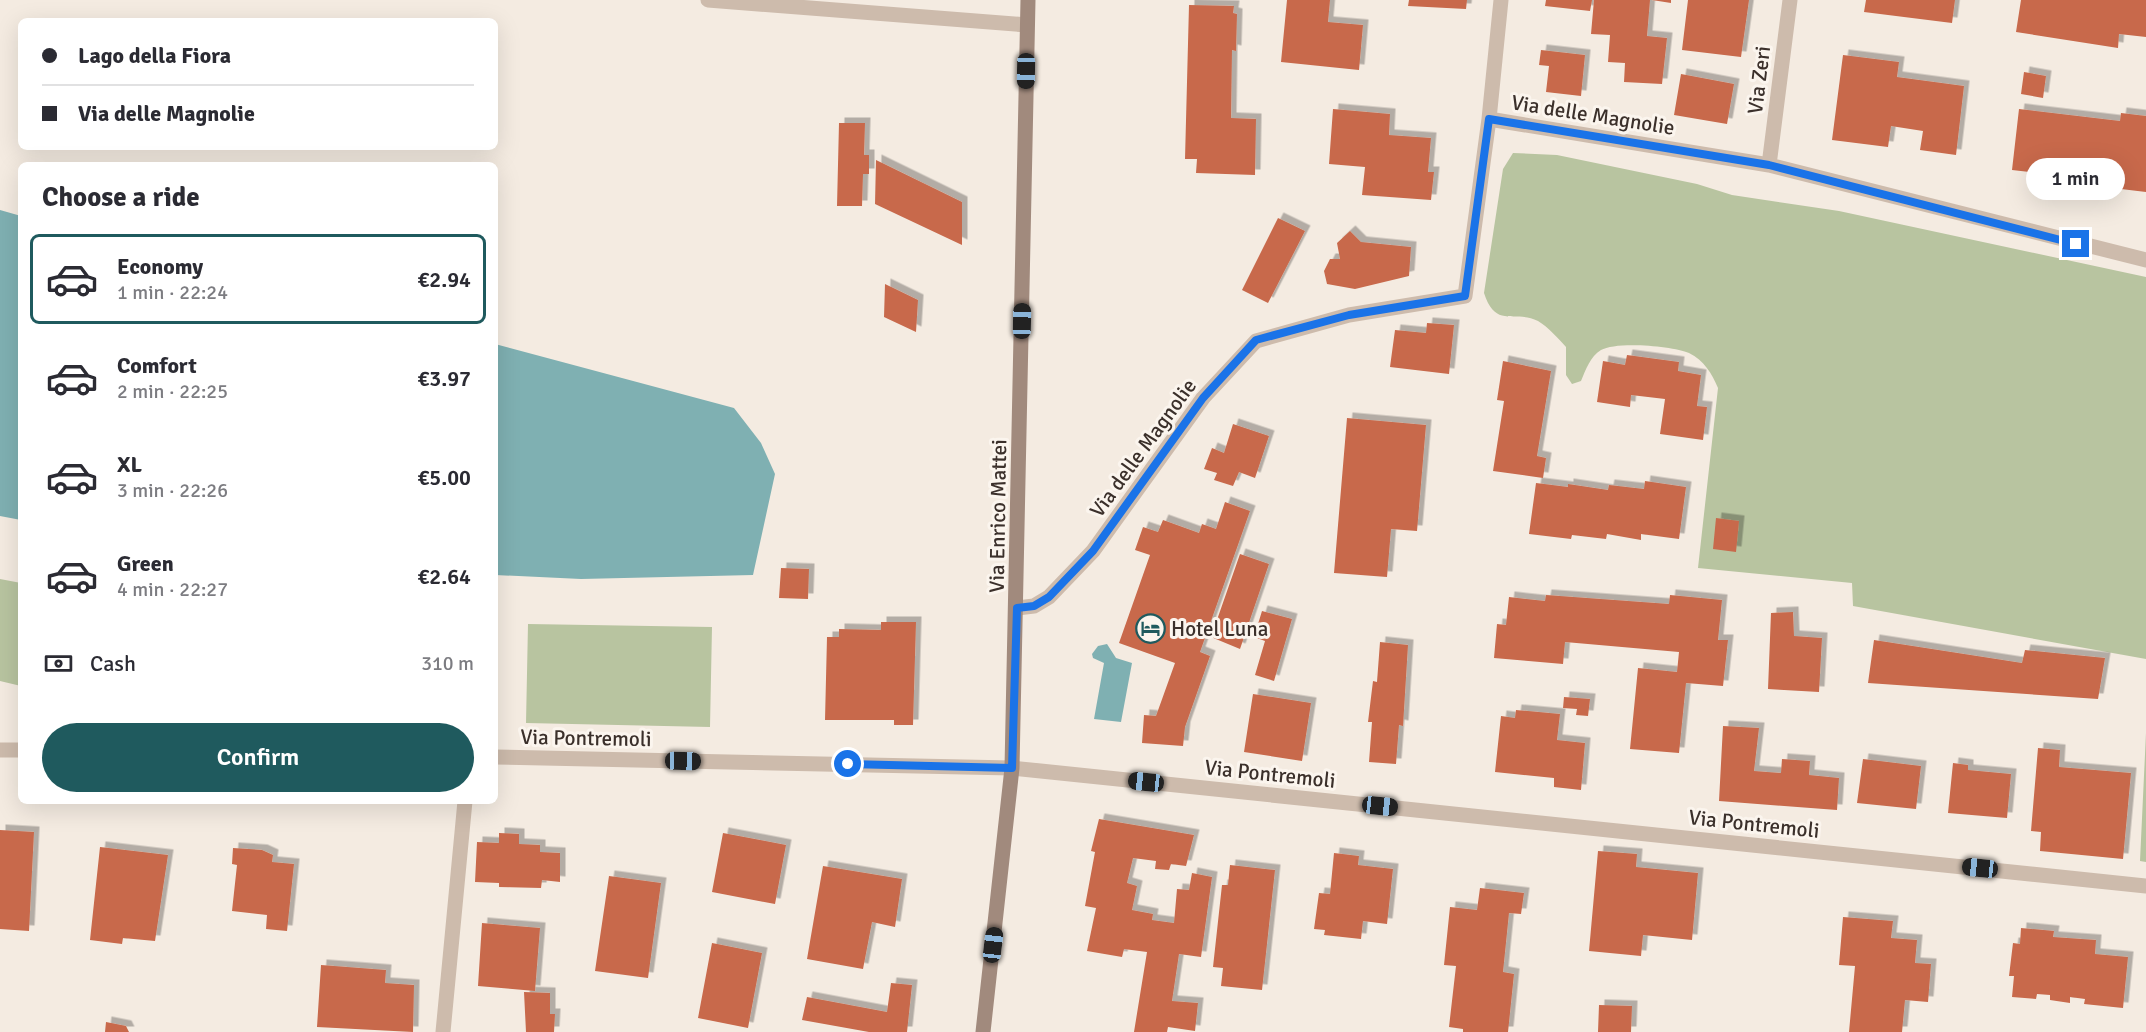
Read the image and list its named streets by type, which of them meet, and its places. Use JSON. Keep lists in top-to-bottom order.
{
  "streets": {
    "main road": ["Via Enrico Mattei"],
    "street": ["Via Zeri", "Via delle Magnolie", "Via Pontremoli"]
  },
  "crossings": [
    ["Via Zeri", "Via delle Magnolie"],
    ["Via delle Magnolie", "Via Enrico Mattei"],
    ["Via Enrico Mattei", "Via Pontremoli"]
  ],
  "places": {
    "hotel": ["Hotel Luna"]
  },
  "page": {
    "banner": ["Lago della Fiora", "Via delle Magnolie"],
    "bubble": "1 min",
    "heading": "Choose a ride",
    "list": [
      {
        "name": "Economy",
        "note": "1 min · 22:24",
        "value": "€2.94"
      },
      {
        "name": "Comfort",
        "note": "2 min · 22:25",
        "value": "€3.97"
      },
      {
        "name": "XL",
        "note": "3 min · 22:26",
        "value": "€5.00"
      },
      {
        "name": "Green",
        "note": "4 min · 22:27",
        "value": "€2.64"
      }
    ],
    "pay": ["Cash", "310 m"],
    "buttons": "Confirm"
  }
}
